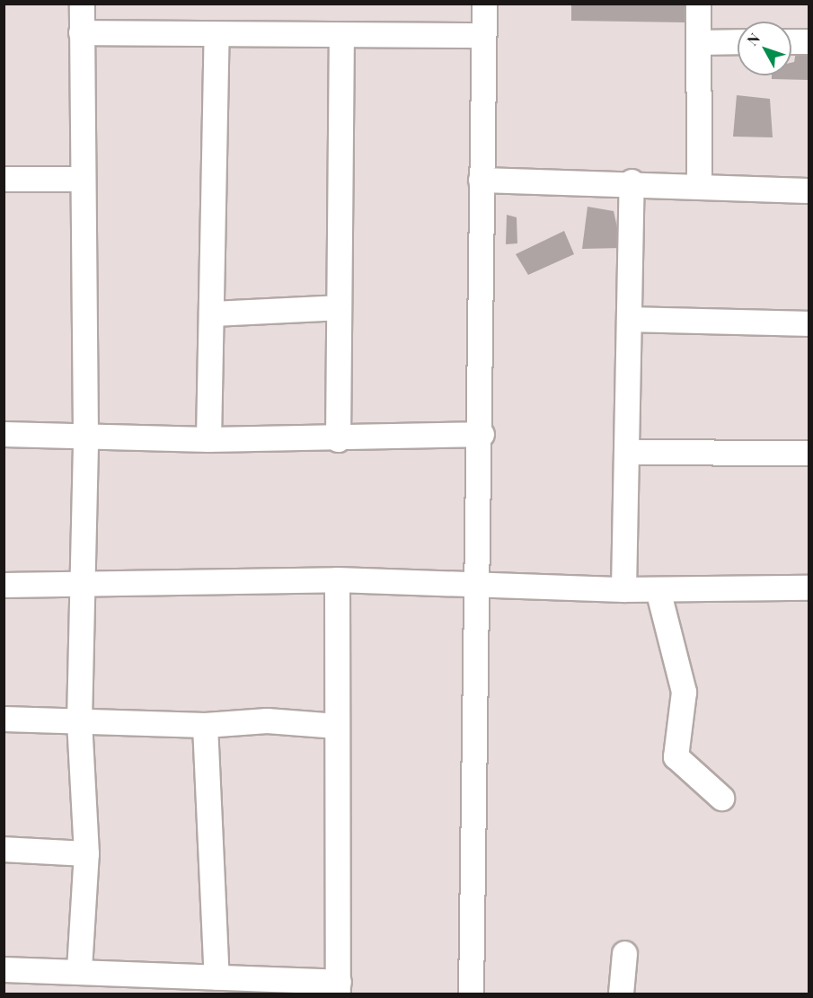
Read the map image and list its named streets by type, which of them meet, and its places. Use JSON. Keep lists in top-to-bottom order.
{
  "north": "top left"
}
